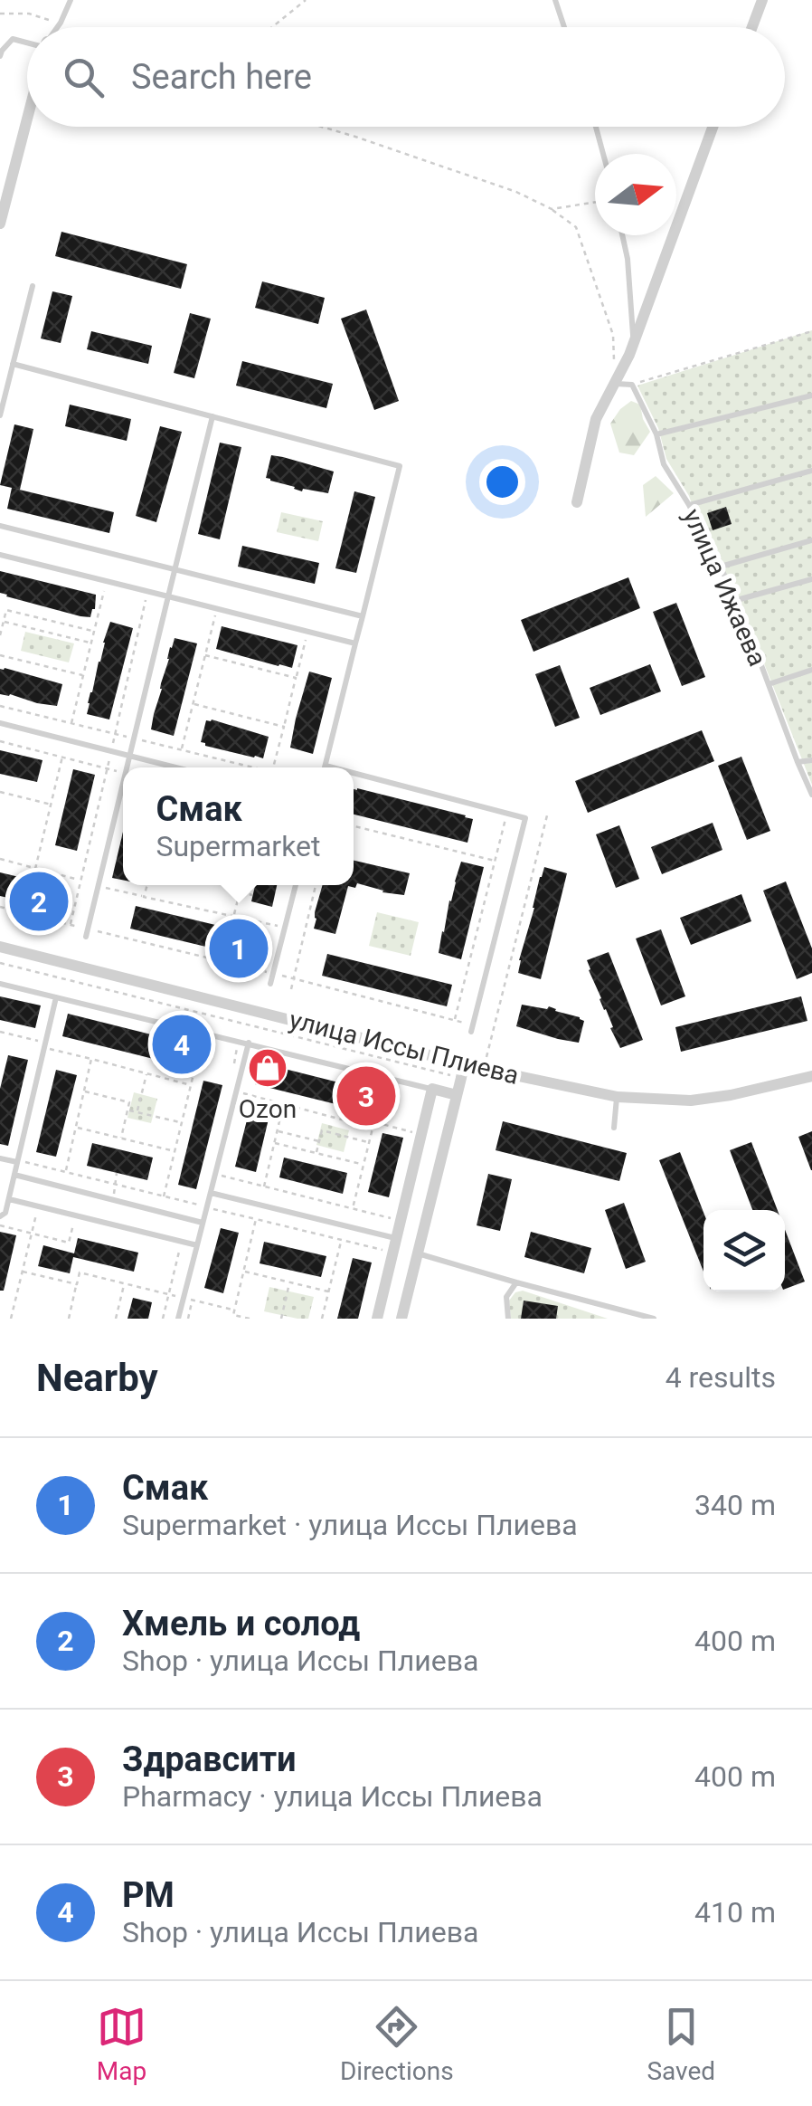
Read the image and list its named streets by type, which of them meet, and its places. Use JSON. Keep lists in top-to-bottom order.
{
  "streets": {
    "street": ["улица Иссы Плиева"],
    "lane": ["улица Ижаева"]
  },
  "places": {
    "shop": ["Ozon"]
  },
  "north": "right",
  "page": {
    "search": "Search here",
    "popup": ["Смак", "Supermarket"],
    "pins": [
      "2",
      "1",
      "4",
      "3"
    ],
    "heading": ["Nearby", "4 results"],
    "list": [
      {
        "mark": "1",
        "name": "Смак",
        "note": "Supermarket · улица Иссы Плиева",
        "value": "340 m"
      },
      {
        "mark": "2",
        "name": "Хмель и солод",
        "note": "Shop · улица Иссы Плиева",
        "value": "400 m"
      },
      {
        "mark": "3",
        "name": "Здравсити",
        "note": "Pharmacy · улица Иссы Плиева",
        "value": "400 m"
      },
      {
        "mark": "4",
        "name": "PM",
        "note": "Shop · улица Иссы Плиева",
        "value": "410 m"
      }
    ],
    "nav": ["Map", "Directions", "Saved"]
  }
}
